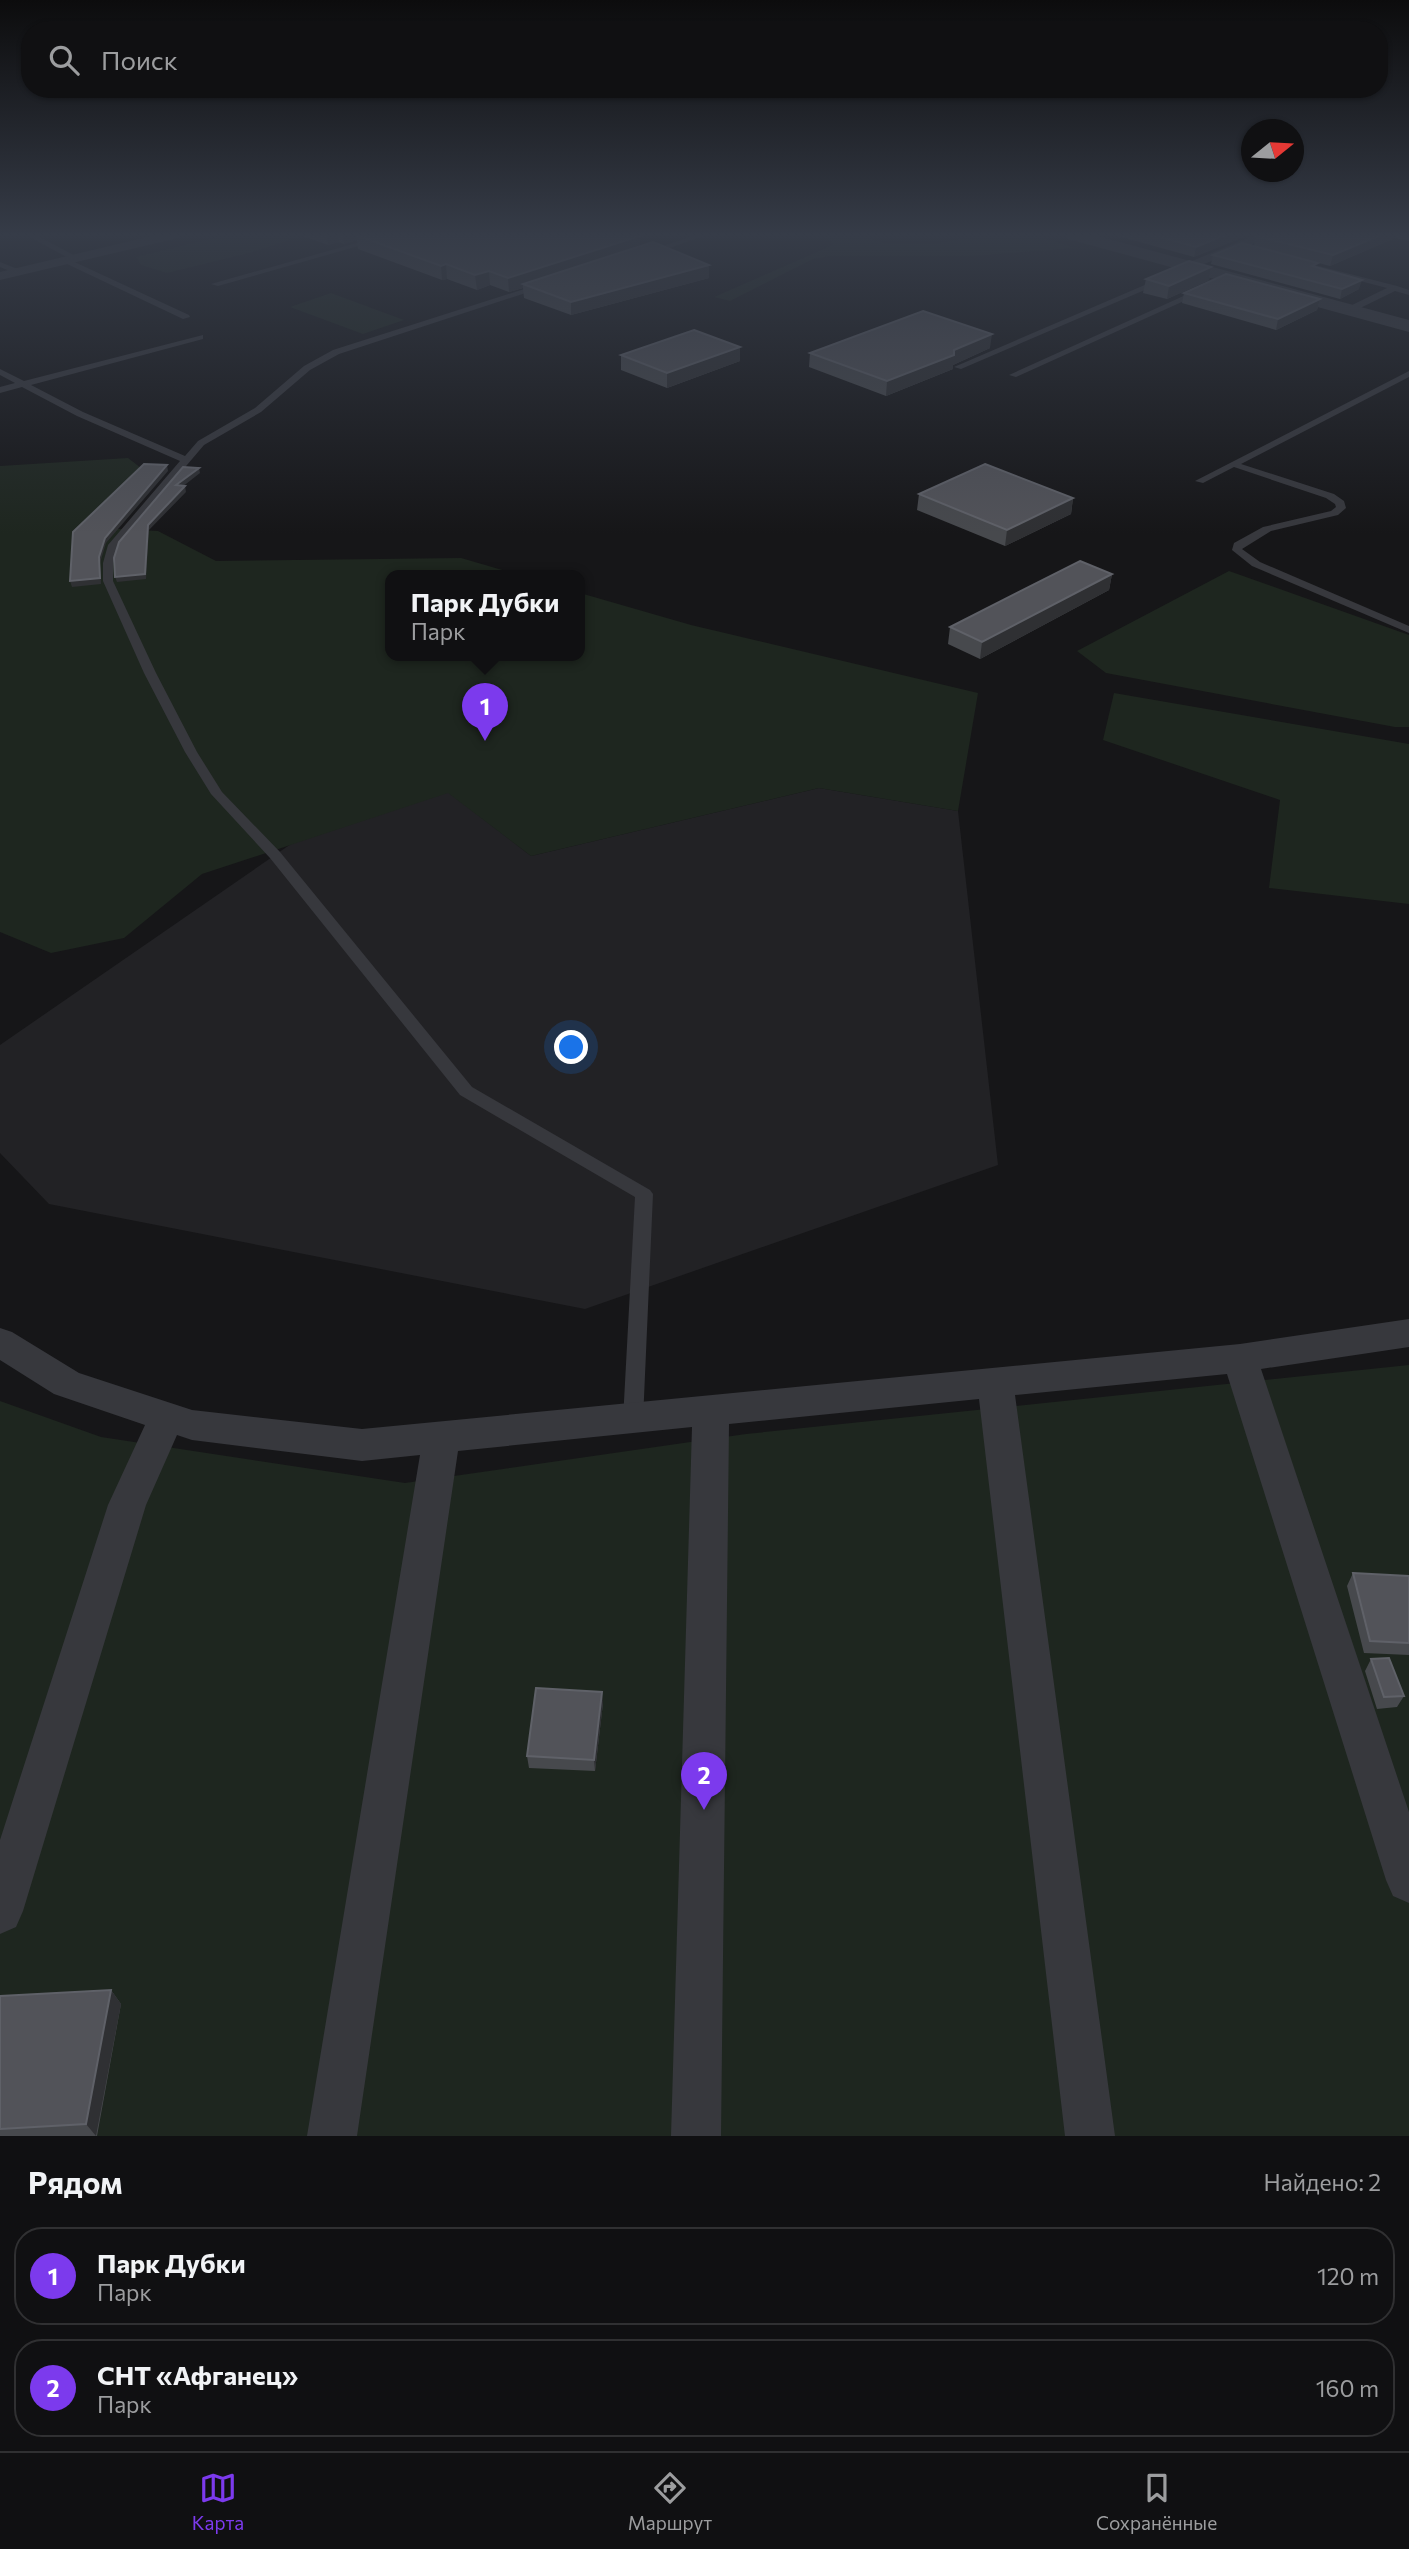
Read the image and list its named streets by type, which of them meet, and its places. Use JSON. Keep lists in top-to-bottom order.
{
  "north": "right",
  "page": {
    "search": "Поиск",
    "popup": ["Парк Дубки", "Парк"],
    "pins": ["1", "2"],
    "heading": ["Рядом", "Найдено: 2"],
    "list": [
      {
        "mark": "1",
        "name": "Парк Дубки",
        "note": "Парк",
        "value": "120 m"
      },
      {
        "mark": "2",
        "name": "СНТ «Афганец»",
        "note": "Парк",
        "value": "160 m"
      }
    ],
    "nav": ["Карта", "Маршрут", "Сохранённые"]
  }
}
